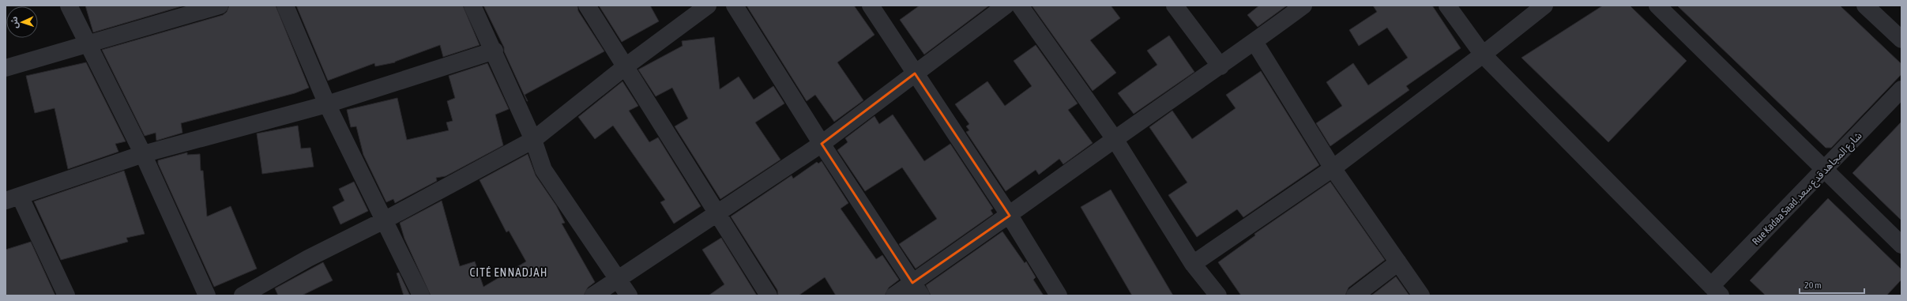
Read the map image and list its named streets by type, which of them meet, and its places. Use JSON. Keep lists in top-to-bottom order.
{
  "streets": {
    "street": ["Rue Kadaa Saad,شارع المجاهد قدع سعد"]
  },
  "districts": ["CITÉ ENNADJAH"],
  "scale_bar": "20 m",
  "north": "left"
}
